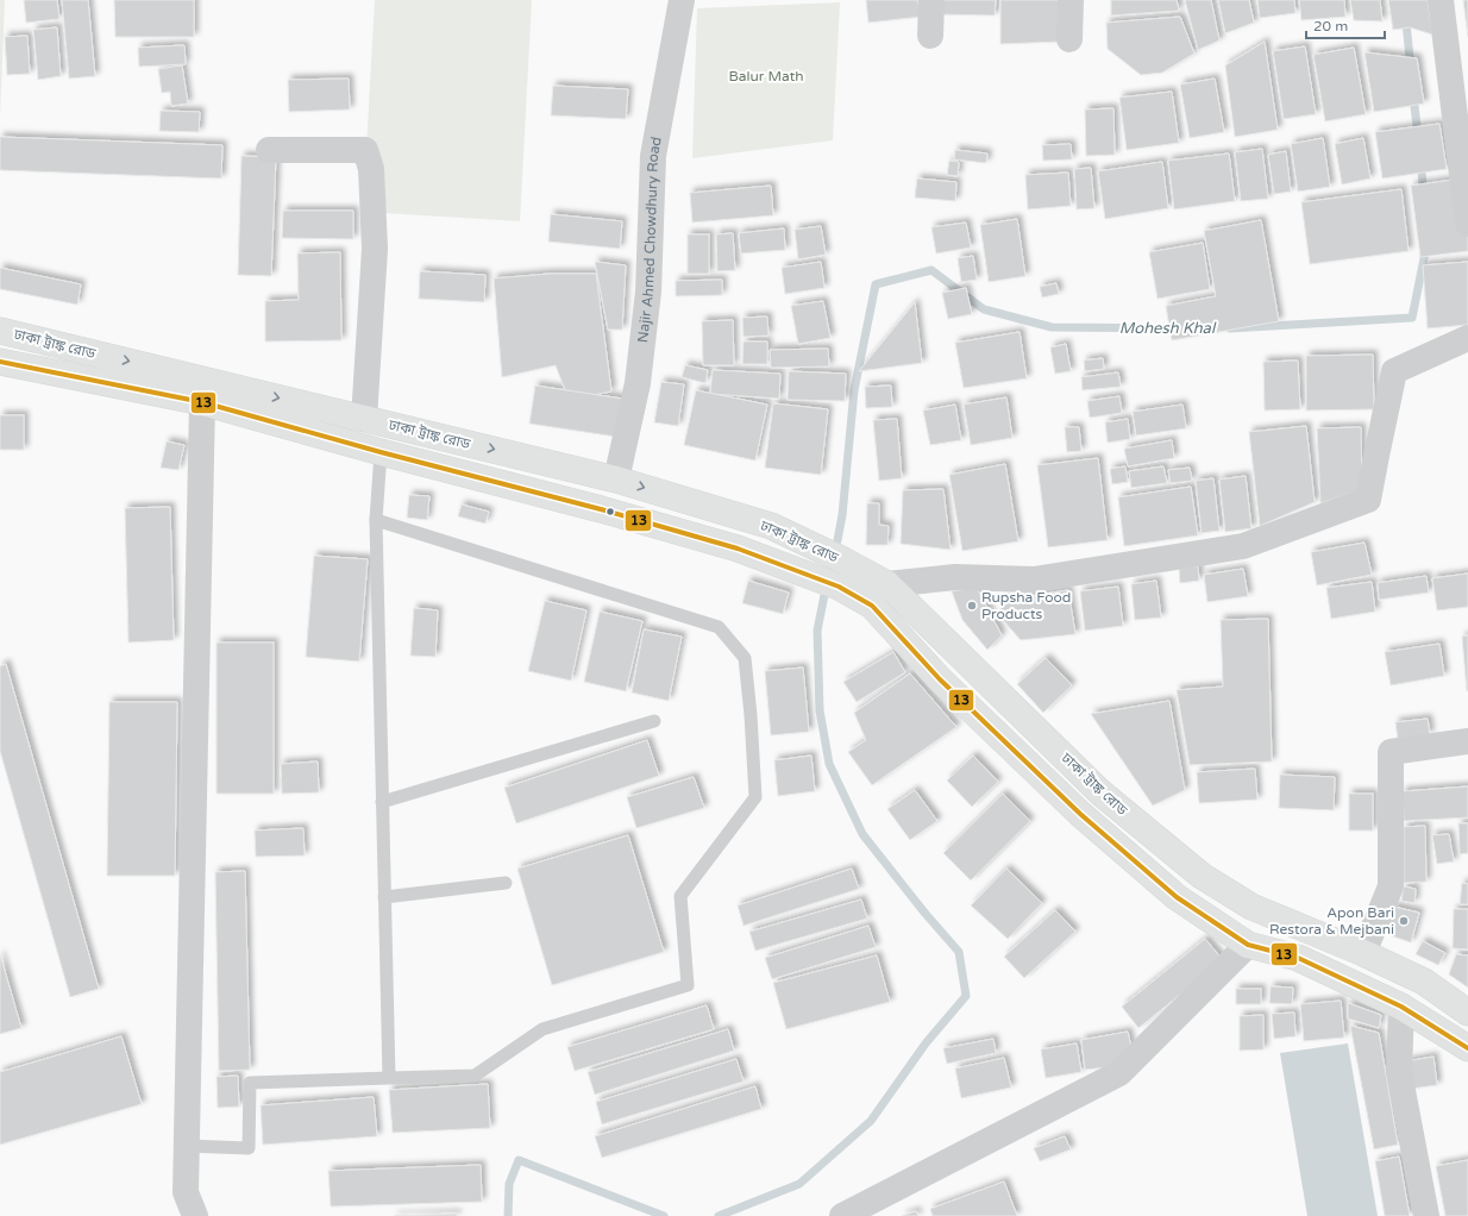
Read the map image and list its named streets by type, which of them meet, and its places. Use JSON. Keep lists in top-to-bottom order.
{
  "streets": {
    "main road": ["ঢাকা ট্রাঙ্ক রোড"],
    "street": ["Najir Ahmed Chowdhury Road"]
  },
  "crossings": [
    ["Najir Ahmed Chowdhury Road", "ঢাকা ট্রাঙ্ক রোড"]
  ],
  "water": ["Mohesh Khal"],
  "parks": ["Balur Math"],
  "places": ["Rupsha Food Products", "Apon Bari Restora & Mejbani"],
  "lines": ["transit line 13"],
  "scale_bar": "20 m"
}
